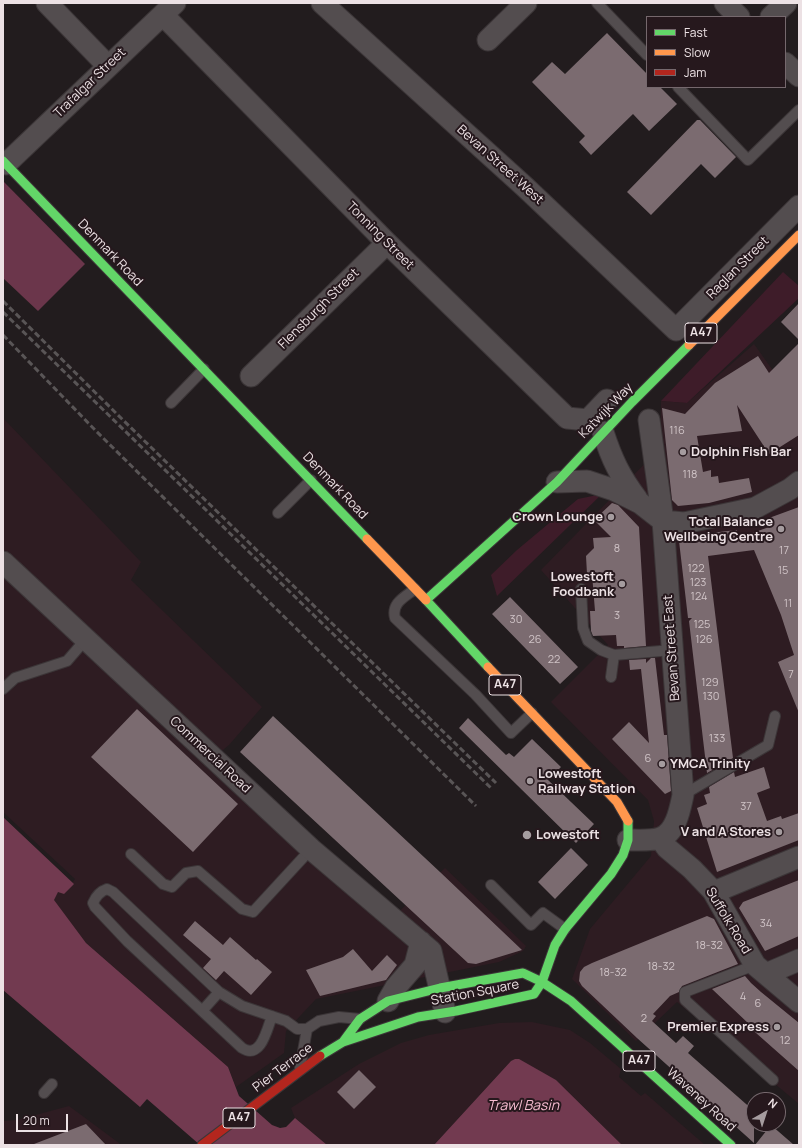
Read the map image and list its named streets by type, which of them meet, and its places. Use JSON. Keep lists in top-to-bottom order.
{
  "streets": {
    "main road": [
      "Denmark Road",
      "A47",
      "Katwijk Way",
      "Station Square",
      "Pier Terrace",
      "Waveney Road"
    ],
    "street": [
      "Trafalgar Street",
      "Bevan Street West",
      "Tonning Street",
      "Raglan Street",
      "Flensburgh Street",
      "Bevan Street East",
      "Commercial Road",
      "Suffolk Road"
    ]
  },
  "crossings": [
    ["Trafalgar Street", "Tonning Street"],
    ["Trafalgar Street", "Denmark Road"],
    ["Bevan Street West", "Raglan Street"],
    ["Tonning Street", "Flensburgh Street"],
    ["Denmark Road", "Katwijk Way"],
    ["Denmark Road", "Station Square"],
    ["A47", "Commercial Road"],
    ["A47", "Station Square"],
    ["A47", "Waveney Road"],
    ["Bevan Street East", "Suffolk Road"],
    ["Commercial Road", "Station Square"],
    ["Station Square", "Pier Terrace"],
    ["Station Square", "Waveney Road"]
  ],
  "water": ["Trawl Basin"],
  "places": [
    "Dolphin Fish Bar",
    "Crown Lounge",
    "Total Balance Wellbeing Centre",
    "Lowestoft Foodbank",
    "YMCA Trinity",
    "Lowestoft Railway Station",
    "V and A Stores",
    "Lowestoft",
    "Premier Express"
  ],
  "house_numbers": [
    "116",
    "118",
    "8",
    "17",
    "122",
    "15",
    "123",
    "124",
    "11",
    "3",
    "30",
    "125",
    "26",
    "126",
    "22",
    "7",
    "129",
    "130",
    "133",
    "6",
    "37",
    "34",
    "18-32",
    "18-32",
    "18-32",
    "4",
    "6",
    "2",
    "12"
  ],
  "legend": ["Fast", "Slow", "Jam"],
  "scale_bar": "20 m",
  "north": "top right"
}
